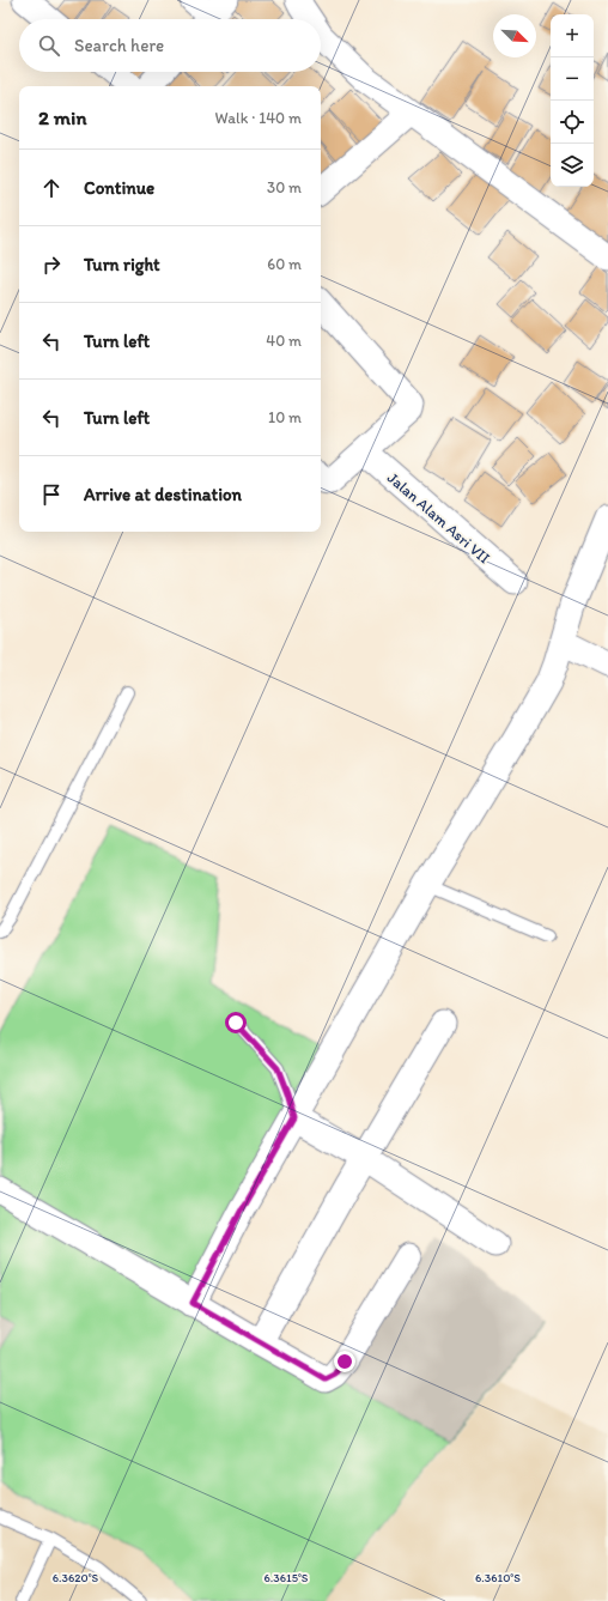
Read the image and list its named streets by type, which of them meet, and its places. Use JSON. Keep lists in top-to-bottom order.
{
  "streets": {
    "street": ["Jalan Alam Asri VII"]
  },
  "north": "bottom right",
  "page": {
    "map_buttons": ["+", "−"],
    "search": "Search here",
    "heading": ["2 min", "Walk · 140 m"],
    "list": [
      ["Continue", "30 m"],
      ["Turn right", "60 m"],
      ["Turn left", "40 m"],
      ["Turn left", "10 m"],
      "Arrive at destination"
    ]
  },
  "coordinates": ["6.3620°S", "6.3615°S", "6.3610°S"]
}
